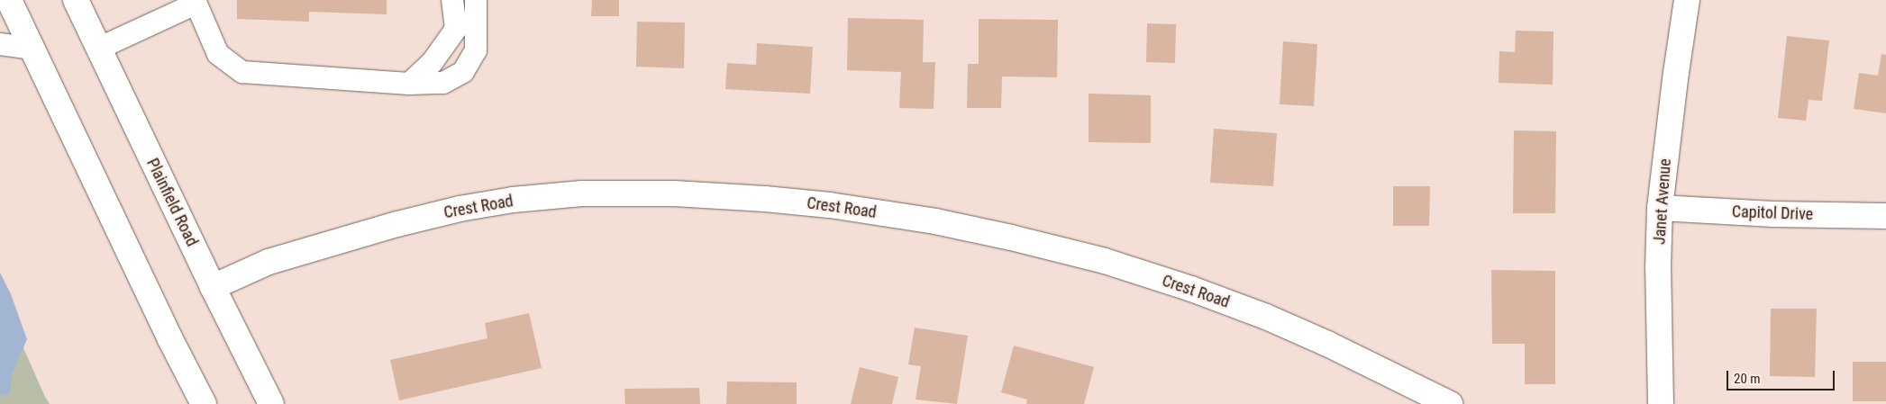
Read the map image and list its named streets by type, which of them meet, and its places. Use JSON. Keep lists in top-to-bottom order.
{
  "streets": {
    "street": [
      "Janet Avenue",
      "Plainfield Road",
      "Crest Road",
      "Capitol Drive"
    ]
  },
  "crossings": [
    ["Janet Avenue", "Capitol Drive"],
    ["Plainfield Road", "Crest Road"]
  ],
  "scale_bar": "20 m"
}
